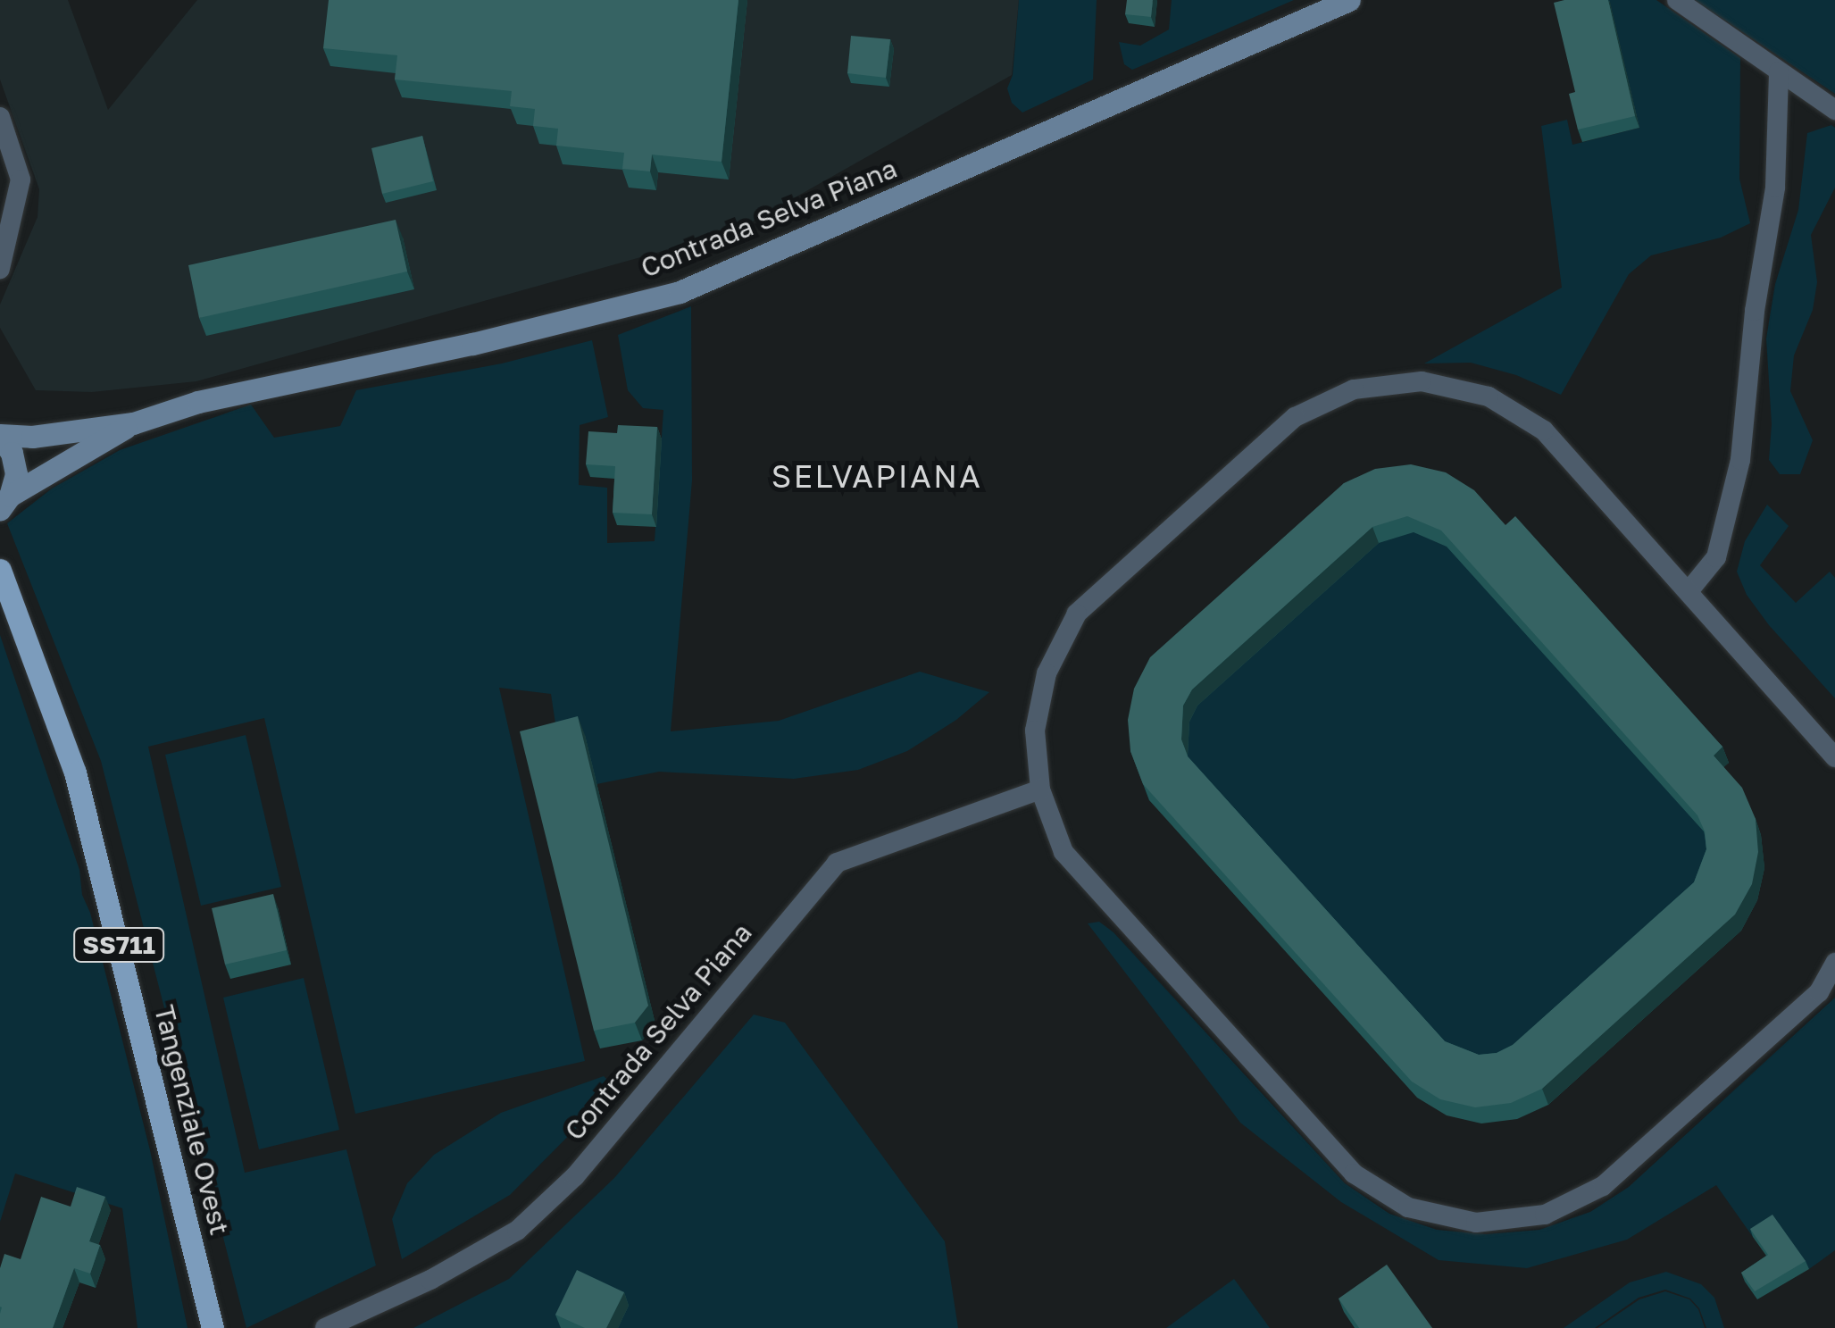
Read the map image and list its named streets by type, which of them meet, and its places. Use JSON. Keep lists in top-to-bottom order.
{
  "streets": {
    "main road": ["SS711", "Tangenziale Ovest"],
    "street": ["Contrada Selva Piana"]
  },
  "districts": ["SELVAPIANA"]
}
